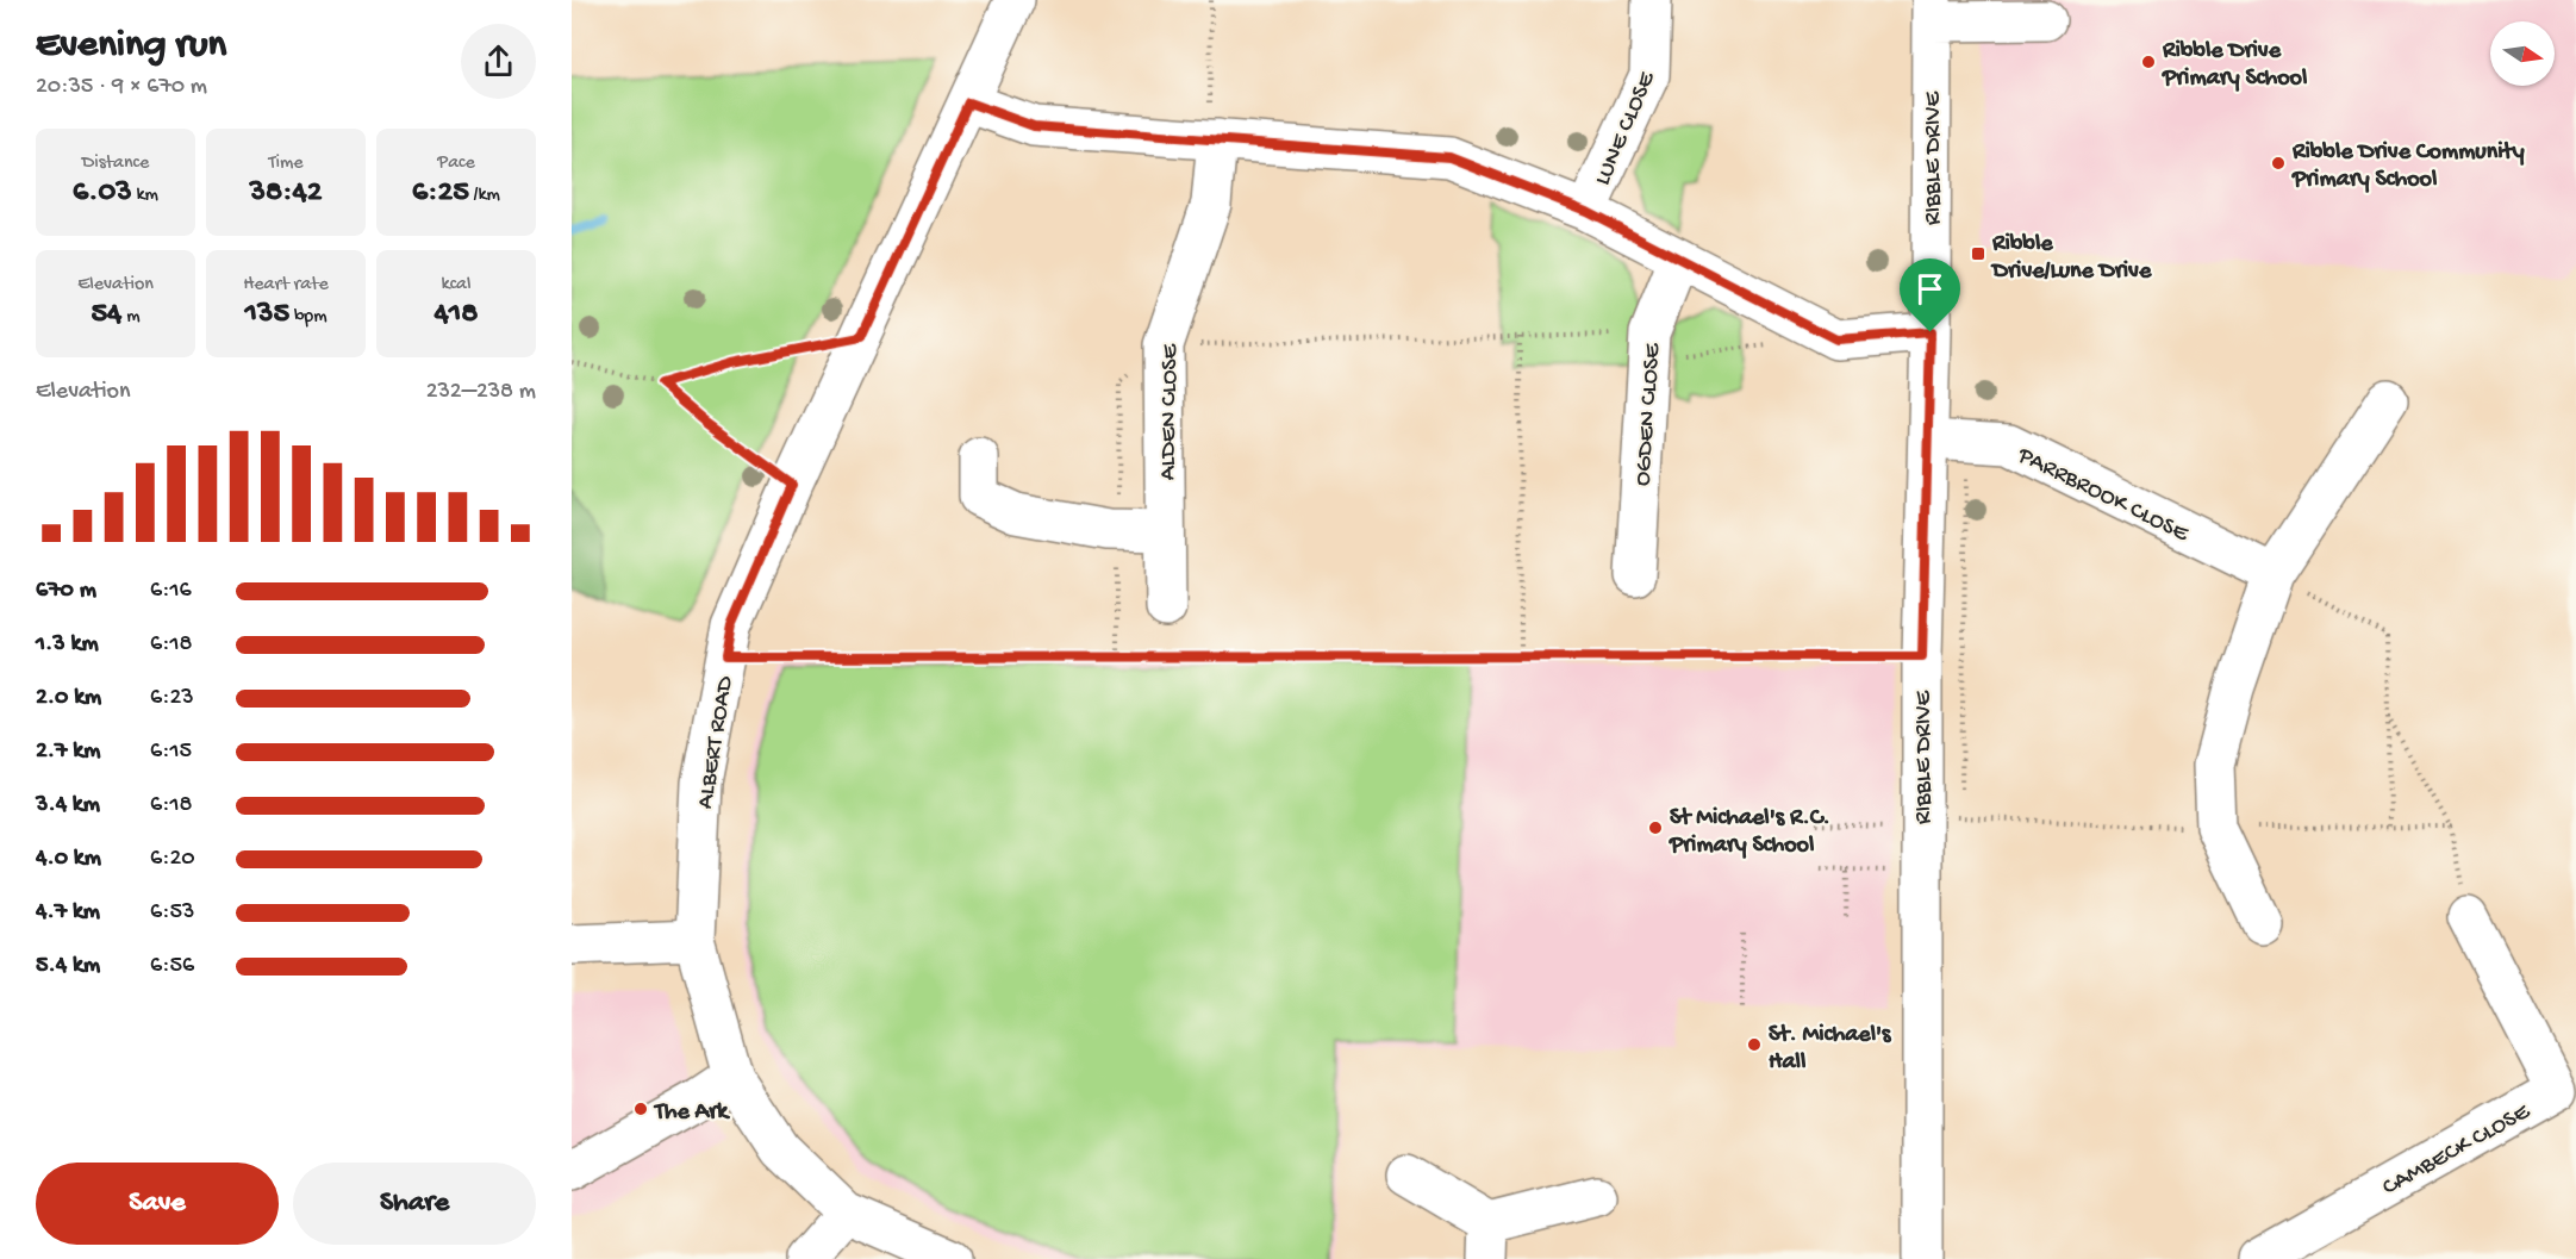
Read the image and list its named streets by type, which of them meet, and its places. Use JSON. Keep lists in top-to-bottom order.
{
  "streets": {
    "street": [
      "LUNE CLOSE",
      "RIBBLE DRIVE",
      "ALDEN CLOSE",
      "OGDEN CLOSE",
      "PARRBROOK CLOSE",
      "ALBERT ROAD",
      "CAMBECK CLOSE"
    ]
  },
  "crossings": [
    ["RIBBLE DRIVE", "PARRBROOK CLOSE"]
  ],
  "places": {
    "other": [
      "Ribble Drive Primary School",
      "Ribble Drive Community Primary School",
      "St Michael's R.C. Primary School",
      "St. Michael's Hall",
      "The Ark"
    ],
    "transit": ["Ribble Drive/Lune Drive"]
  },
  "north": "right",
  "page": {
    "heading": ["Evening run", "20:35 · 9 × 670 m"],
    "stats": [
      ["Distance", "6.03 km"],
      ["Time", "38:42"],
      ["Pace", "6:25 /km"],
      ["Elevation", "54 m"],
      ["Heart rate", "135 bpm"],
      ["kcal", "418"]
    ],
    "chart": ["Elevation", "232–238 m"],
    "list": [
      {
        "name": "670 m",
        "note": "6:16"
      },
      {
        "name": "1.3 km",
        "note": "6:18"
      },
      {
        "name": "2.0 km",
        "note": "6:23"
      },
      {
        "name": "2.7 km",
        "note": "6:15"
      },
      {
        "name": "3.4 km",
        "note": "6:18"
      },
      {
        "name": "4.0 km",
        "note": "6:20"
      },
      {
        "name": "4.7 km",
        "note": "6:53"
      },
      {
        "name": "5.4 km",
        "note": "6:56"
      }
    ],
    "buttons": ["Save", "Share"]
  }
}
